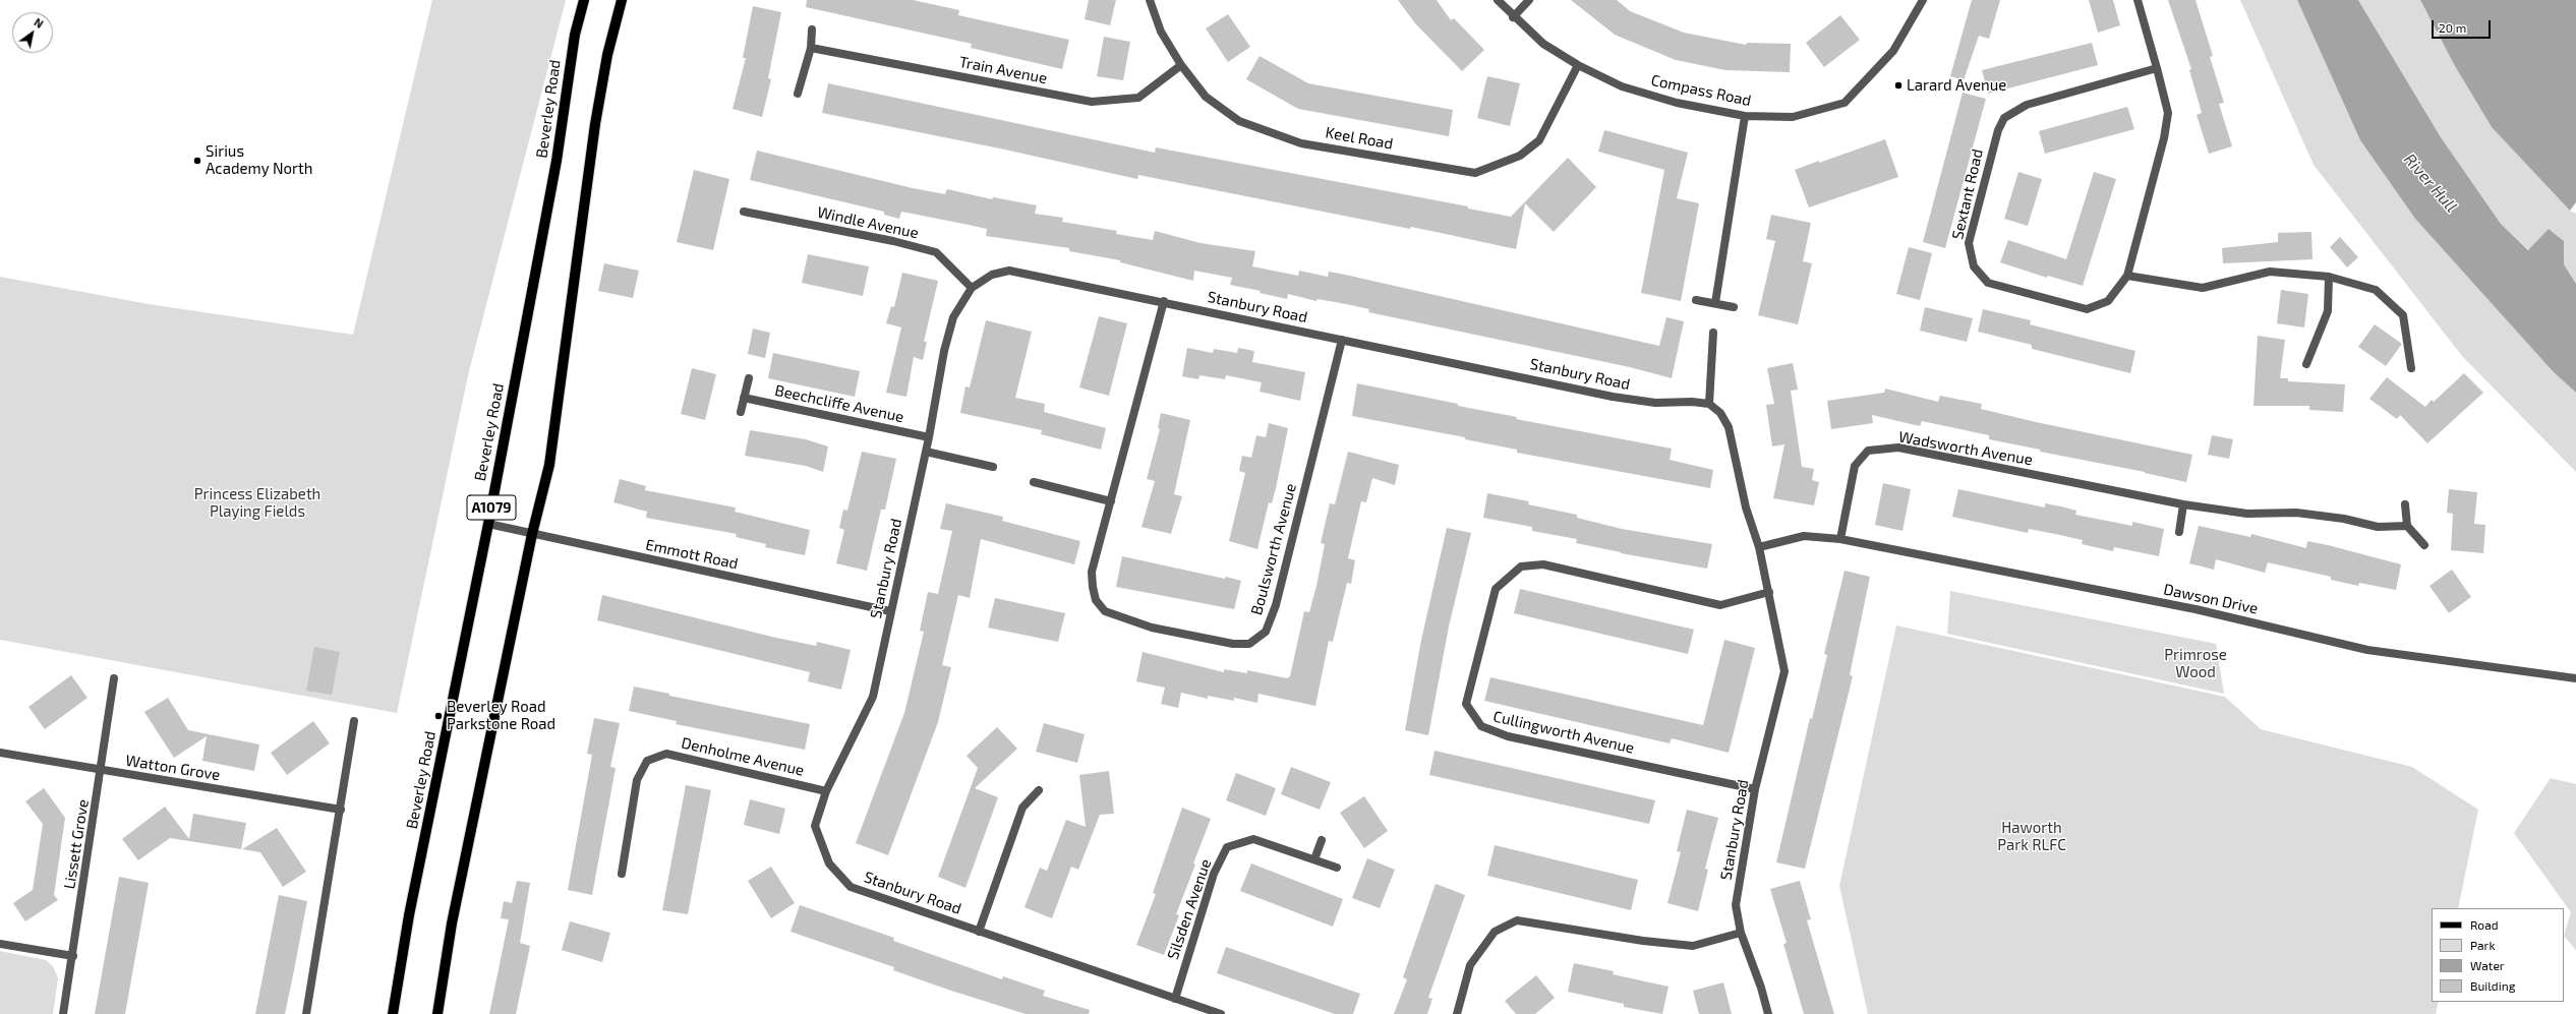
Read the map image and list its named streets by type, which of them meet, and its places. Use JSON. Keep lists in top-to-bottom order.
{
  "streets": {
    "main road": ["Beverley Road", "A1079"],
    "street": [
      "Train Avenue",
      "Compass Road",
      "Keel Road",
      "Sextant Road",
      "Windle Avenue",
      "Stanbury Road",
      "Beechcliffe Avenue",
      "Wadsworth Avenue",
      "Boulsworth Avenue",
      "Emmott Road",
      "Dawson Drive",
      "Cullingworth Avenue",
      "Denholme Avenue",
      "Watton Grove",
      "Lissett Grove",
      "Silsden Avenue"
    ]
  },
  "crossings": [
    ["Train Avenue", "Keel Road"],
    ["Compass Road", "Keel Road"],
    ["Beverley Road", "Emmott Road"],
    ["Windle Avenue", "Stanbury Road"],
    ["Stanbury Road", "Beechcliffe Avenue"],
    ["Stanbury Road", "Boulsworth Avenue"],
    ["Stanbury Road", "Emmott Road"],
    ["Stanbury Road", "Cullingworth Avenue"],
    ["Stanbury Road", "Denholme Avenue"],
    ["Stanbury Road", "Silsden Avenue"],
    ["Wadsworth Avenue", "Dawson Drive"],
    ["A1079", "Emmott Road"],
    ["Watton Grove", "Lissett Grove"]
  ],
  "water": ["River Hull"],
  "parks": ["Princess Elizabeth Playing Fields", "Primrose Wood", "Haworth Park RLFC"],
  "places": ["Larard Avenue", "Sirius Academy North", "Beverley Road Parkstone Road"],
  "legend": [
    "Road",
    "Park",
    "Water",
    "Building"
  ],
  "scale_bar": "20 m",
  "north": "top right"
}
